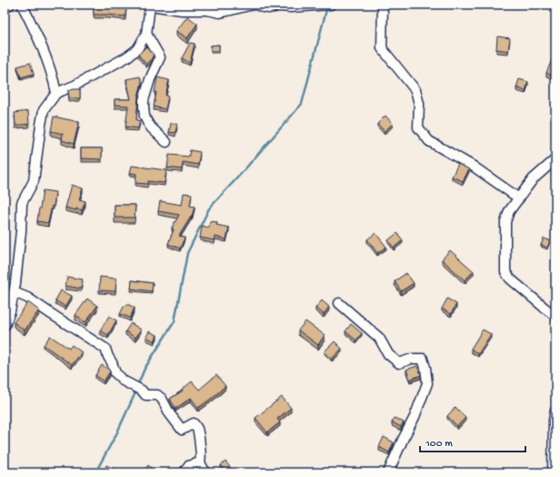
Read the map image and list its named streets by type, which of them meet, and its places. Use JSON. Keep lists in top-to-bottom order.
{
  "scale_bar": "100 m"
}
